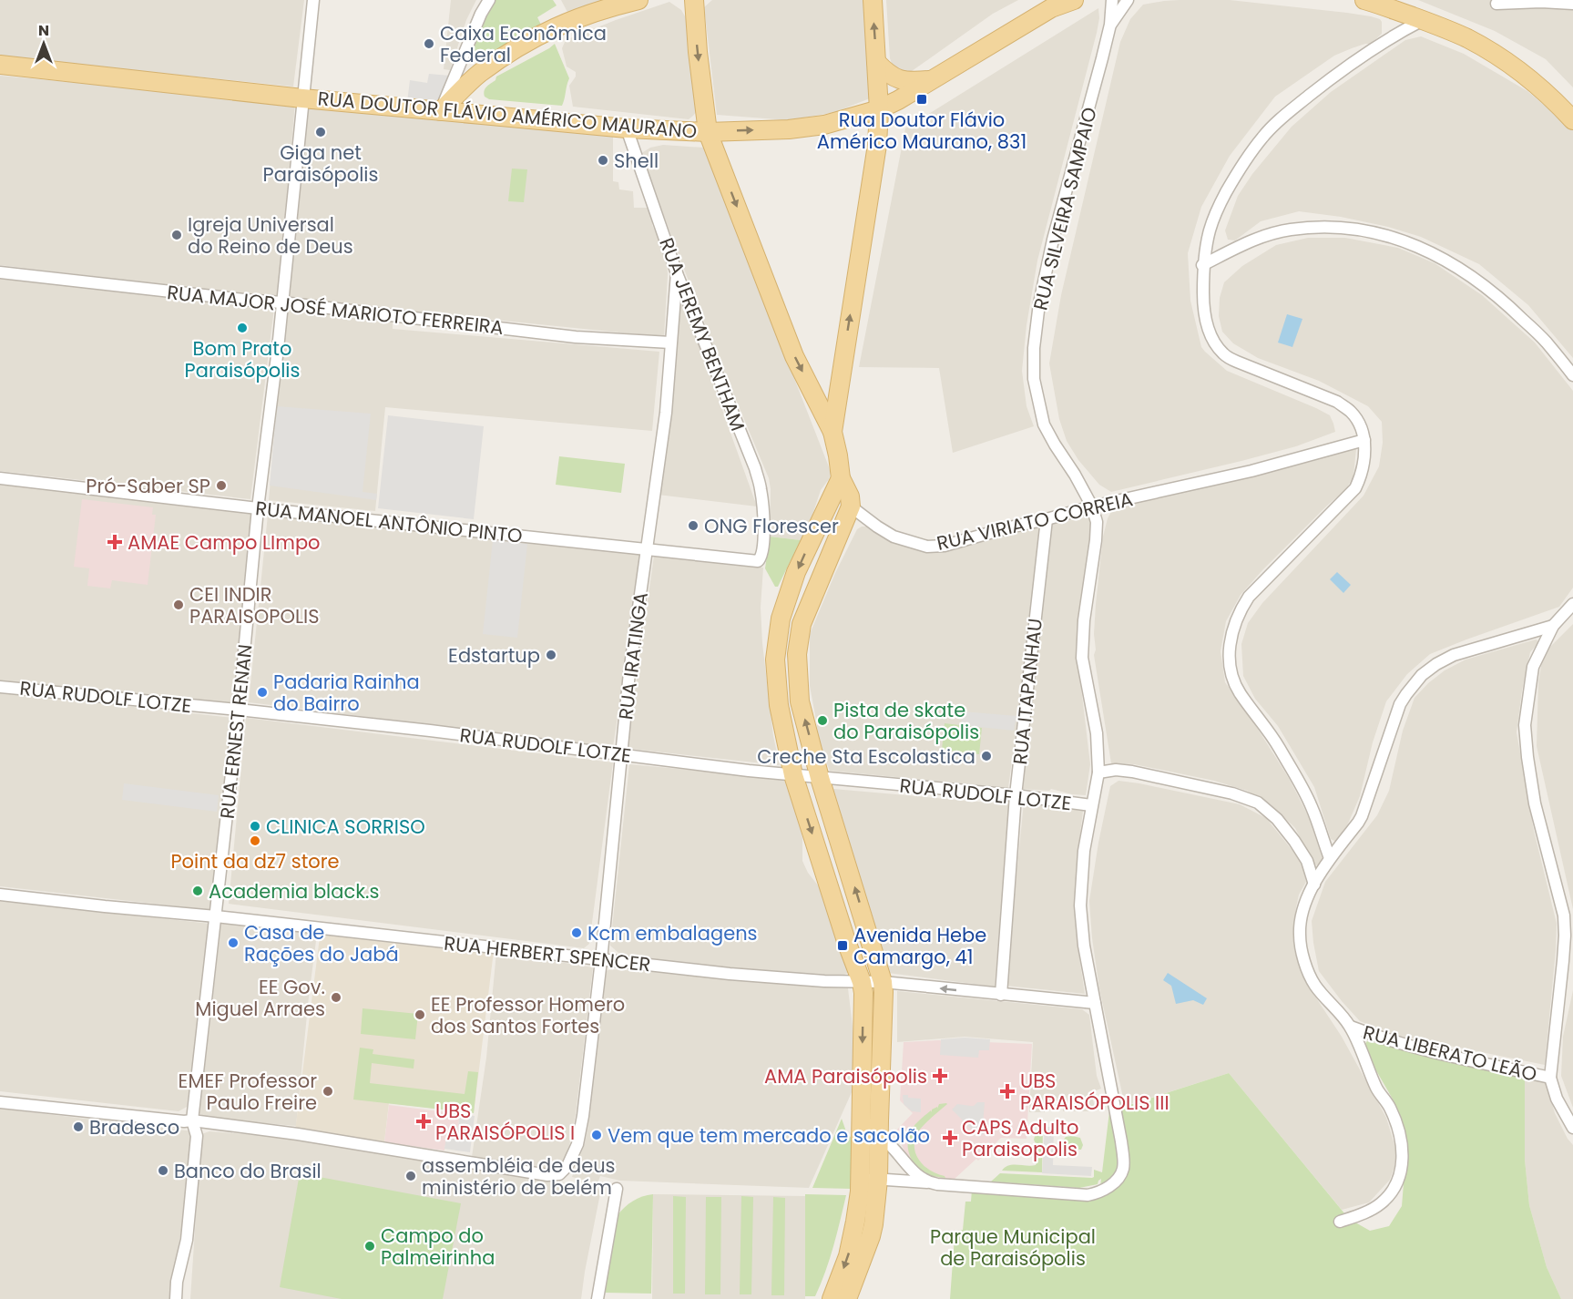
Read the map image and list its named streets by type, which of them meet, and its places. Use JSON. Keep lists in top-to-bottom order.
{
  "streets": {
    "main road": ["RUA DOUTOR FLÁVIO AMÉRICO MAURANO"],
    "street": [
      "RUA SILVEIRA SAMPAIO",
      "RUA MAJOR JOSÉ MARIOTO FERREIRA",
      "RUA JEREMY BENTHAM",
      "RUA VIRIATO CORREIA",
      "RUA MANOEL ANTÔNIO PINTO",
      "RUA IRATINGA",
      "RUA ITAPANHAU",
      "RUA RUDOLF LOTZE",
      "RUA ERNEST RENAN",
      "RUA HERBERT SPENCER",
      "RUA LIBERATO LEÃO"
    ]
  },
  "crossings": [
    ["RUA DOUTOR FLÁVIO AMÉRICO MAURANO", "RUA JEREMY BENTHAM"],
    ["RUA DOUTOR FLÁVIO AMÉRICO MAURANO", "RUA ERNEST RENAN"],
    ["RUA SILVEIRA SAMPAIO", "RUA VIRIATO CORREIA"],
    ["RUA SILVEIRA SAMPAIO", "RUA RUDOLF LOTZE"],
    ["RUA SILVEIRA SAMPAIO", "RUA HERBERT SPENCER"],
    ["RUA MAJOR JOSÉ MARIOTO FERREIRA", "RUA IRATINGA"],
    ["RUA MAJOR JOSÉ MARIOTO FERREIRA", "RUA ERNEST RENAN"],
    ["RUA JEREMY BENTHAM", "RUA MANOEL ANTÔNIO PINTO"],
    ["RUA JEREMY BENTHAM", "RUA IRATINGA"],
    ["RUA VIRIATO CORREIA", "RUA ITAPANHAU"],
    ["RUA MANOEL ANTÔNIO PINTO", "RUA IRATINGA"],
    ["RUA MANOEL ANTÔNIO PINTO", "RUA ERNEST RENAN"],
    ["RUA IRATINGA", "RUA RUDOLF LOTZE"],
    ["RUA IRATINGA", "RUA ERNEST RENAN"],
    ["RUA IRATINGA", "RUA HERBERT SPENCER"],
    ["RUA ITAPANHAU", "RUA RUDOLF LOTZE"],
    ["RUA ITAPANHAU", "RUA HERBERT SPENCER"],
    ["RUA RUDOLF LOTZE", "RUA ERNEST RENAN"],
    ["RUA ERNEST RENAN", "RUA HERBERT SPENCER"]
  ],
  "parks": ["Parque Municipal de Paraisópolis"],
  "places": {
    "other": [
      "Caixa Econômica Federal",
      "Giga net Paraisópolis",
      "Shell",
      "Igreja Universal do Reino de Deus",
      "Bom Prato Paraisópolis",
      "Pró-Saber SP",
      "ONG Florescer",
      "CEI INDIR PARAISOPOLIS",
      "Edstartup",
      "Padaria Rainha do Bairro",
      "Pista de skate do Paraisópolis",
      "Creche Sta Escolastica",
      "CLINICA SORRISO",
      "Point da dz7 store",
      "Academia black.s",
      "Kcm embalagens",
      "Casa de Rações do Jabá",
      "EE Gov. Miguel Arraes",
      "EE Professor Homero dos Santos Fortes",
      "EMEF Professor Paulo Freire",
      "Bradesco",
      "Vem que tem mercado e sacolão",
      "Banco do Brasil",
      "assembléia de deus ministério de belém",
      "Campo do Palmeirinha"
    ],
    "transit": ["Rua Doutor Flávio Américo Maurano, 831", "Avenida Hebe Camargo, 41"],
    "health": [
      "AMAE Campo LImpo",
      "AMA Paraisópolis",
      "UBS PARAISÓPOLIS III",
      "UBS PARAISÓPOLIS I",
      "CAPS Adulto Paraisopolis"
    ]
  },
  "north": "top"
}
